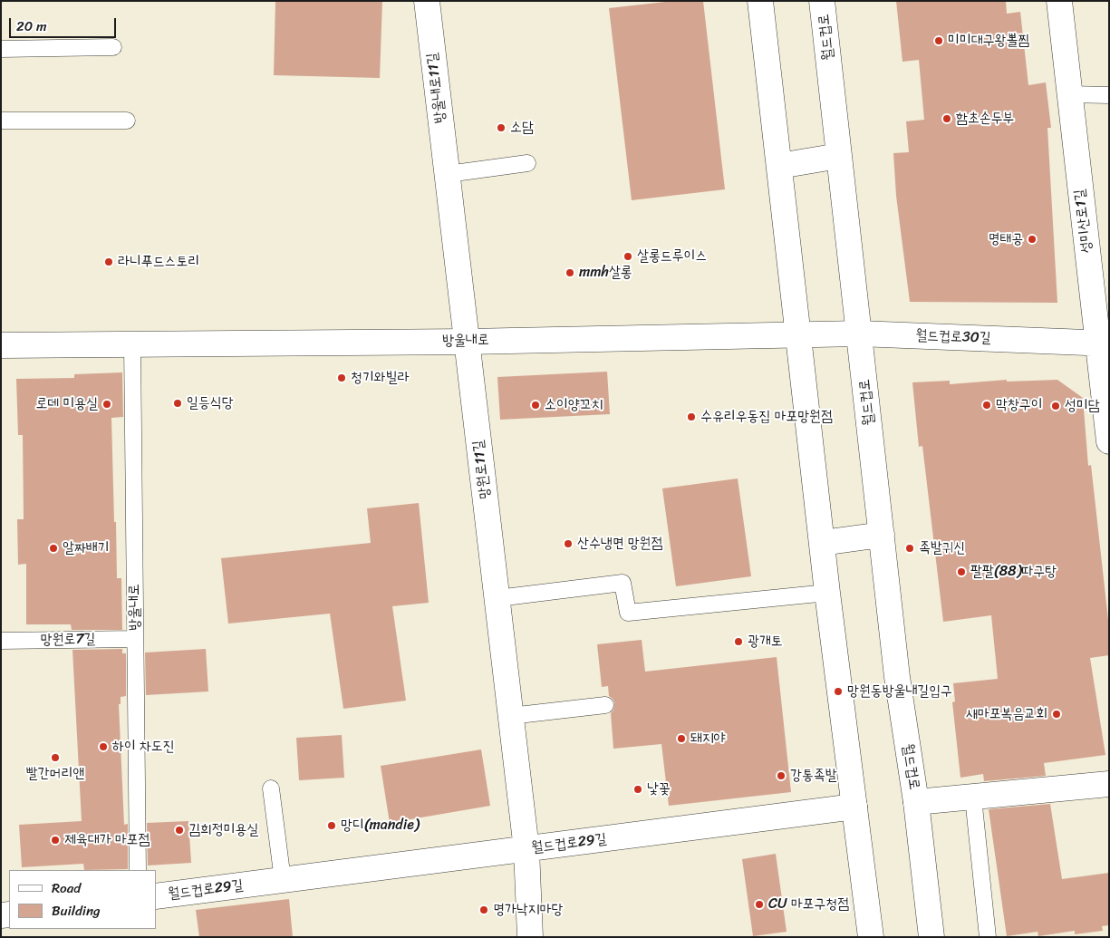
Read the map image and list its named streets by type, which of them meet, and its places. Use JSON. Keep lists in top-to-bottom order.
{
  "streets": {
    "street": [
      "월드컵로",
      "방울내로11길",
      "성미산로1길",
      "월드컵로30길",
      "방울내로",
      "망원로11길",
      "월드컵로29길"
    ],
    "lane": ["망원로7길"]
  },
  "crossings": [
    ["월드컵로", "월드컵로30길"],
    ["방울내로11길", "방울내로"],
    ["방울내로11길", "망원로11길"],
    ["성미산로1길", "월드컵로30길"],
    ["월드컵로30길", "방울내로"],
    ["방울내로", "망원로11길"],
    ["방울내로", "망원로7길"],
    ["망원로11길", "월드컵로29길"]
  ],
  "places": [
    "미미대구왕뽈찜",
    "함초손두부",
    "소담",
    "명태공",
    "살롱드루이스",
    "라니푸드스토리",
    "mmh살롱",
    "청기와빌라",
    "일등식당",
    "로데 미용실",
    "소이양꼬치",
    "막창구이",
    "성미담",
    "수유리우동집 마포망원점",
    "산수냉면 망원점",
    "알짜배기",
    "족발귀신",
    "팔팔(88)따구탕",
    "광개토",
    "망원동방울내길입구",
    "새마포복음교회",
    "돼지야",
    "하이 차도진",
    "빨간머리앤",
    "강통족발",
    "낯꽃",
    "망디(mandie)",
    "김희정미용실",
    "제육대가 마포점",
    "CU 마포구청점",
    "명가낙지마당"
  ],
  "legend": ["Road", "Building"],
  "scale_bar": "20 m"
}
